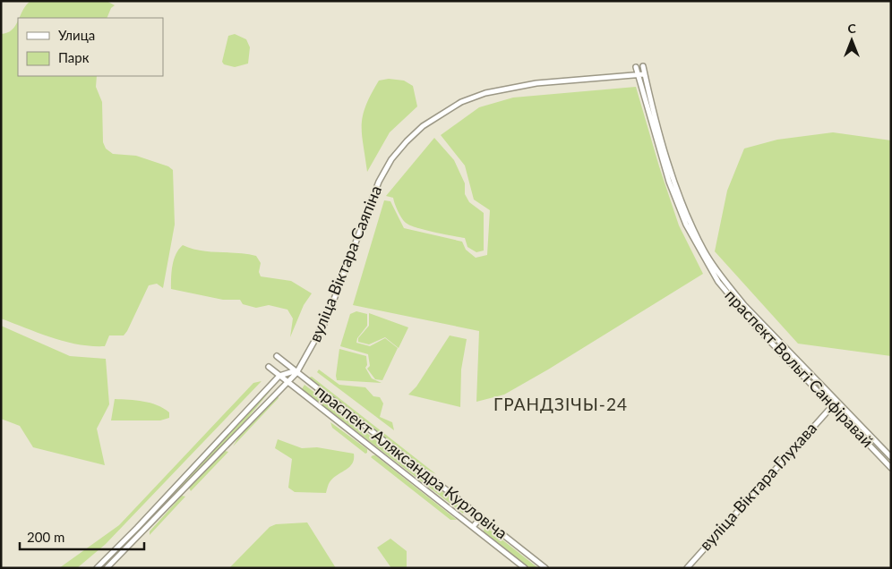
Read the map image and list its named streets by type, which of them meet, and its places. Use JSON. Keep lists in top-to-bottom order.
{
  "streets": {
    "street": [
      "вуліца Віктара Саяпіна",
      "праспект Вольгі Санфіравай",
      "праспект Аляксандра Курловіча",
      "вуліца Віктара Глухава"
    ]
  },
  "crossings": [
    ["вуліца Віктара Саяпіна", "праспект Вольгі Санфіравай"],
    ["вуліца Віктара Саяпіна", "праспект Аляксандра Курловіча"],
    ["праспект Вольгі Санфіравай", "вуліца Віктара Глухава"]
  ],
  "districts": ["ГРАНДЗІЧЫ-24"],
  "legend": ["Улица", "Парк"],
  "scale_bar": "200 m",
  "north": "top"
}
